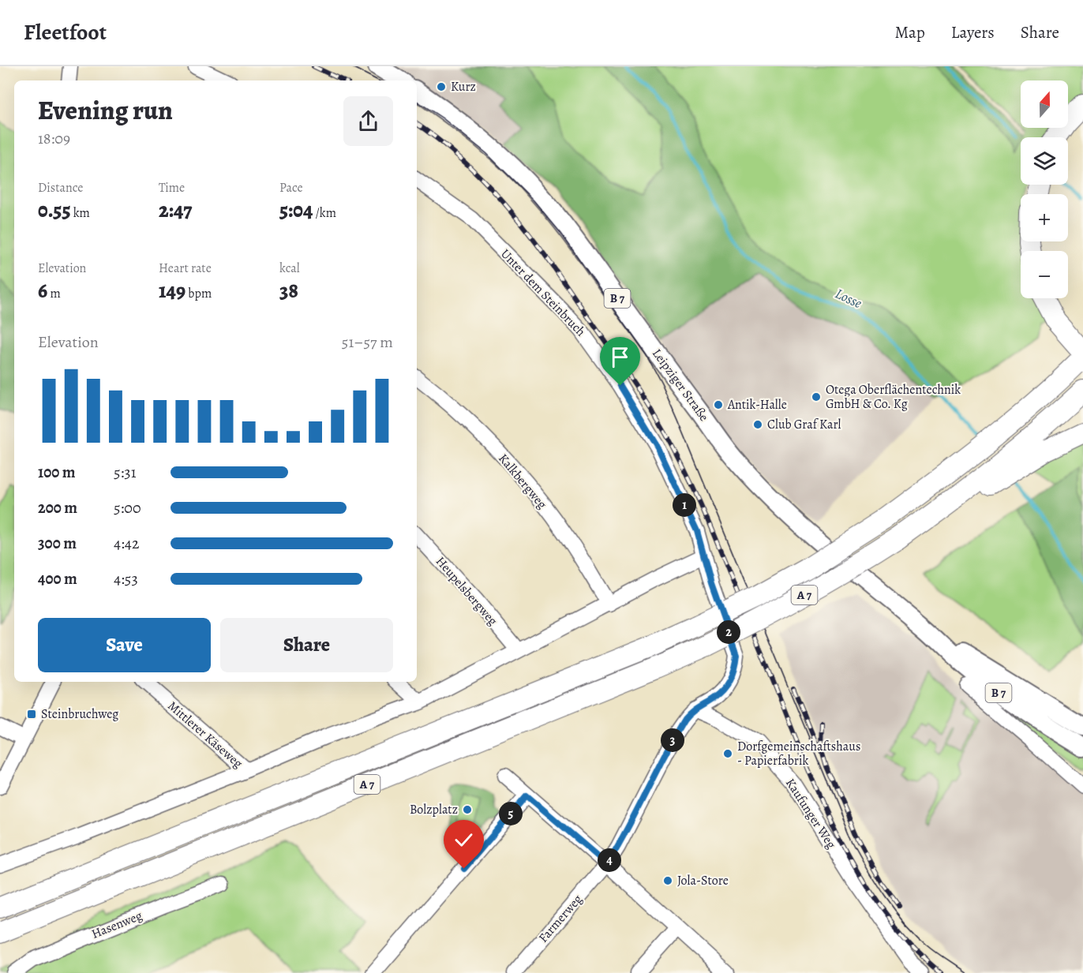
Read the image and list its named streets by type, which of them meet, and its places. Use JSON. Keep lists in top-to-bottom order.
{
  "streets": {
    "highway": ["A 7"],
    "main road": ["B 7", "Leipziger Straße"],
    "street": [
      "Unter dem Steinbruch",
      "Kalkbergweg",
      "Heupelsbergweg",
      "Mittlerer Käseweg",
      "Kaufunger Weg",
      "Farmerweg",
      "Hasenweg"
    ]
  },
  "water": ["Losse"],
  "places": {
    "other": [
      "Kurz",
      "Otega Oberflächentechnik GmbH & Co. Kg",
      "Antik-Halle",
      "Club Graf Karl",
      "Dorfgemeinschaftshaus - Papierfabrik",
      "Bolzplatz",
      "Jola-Store"
    ],
    "transit": ["Steinbruchweg"]
  },
  "north": "top",
  "page": {
    "header": "Fleetfoot",
    "nav": ["Map", "Layers", "Share"],
    "map_buttons": ["+", "−"],
    "heading": ["Evening run", "18:09"],
    "stats": [
      ["Distance", "0.55 km"],
      ["Time", "2:47"],
      ["Pace", "5:04 /km"],
      ["Elevation", "6 m"],
      ["Heart rate", "149 bpm"],
      ["kcal", "38"]
    ],
    "chart": ["Elevation", "51–57 m"],
    "list": [
      {
        "name": "100 m",
        "note": "5:31"
      },
      {
        "name": "200 m",
        "note": "5:00"
      },
      {
        "name": "300 m",
        "note": "4:42"
      },
      {
        "name": "400 m",
        "note": "4:53"
      }
    ],
    "pins": [
      "1",
      "2",
      "3",
      "5",
      "4"
    ],
    "buttons": ["Save", "Share"]
  }
}
